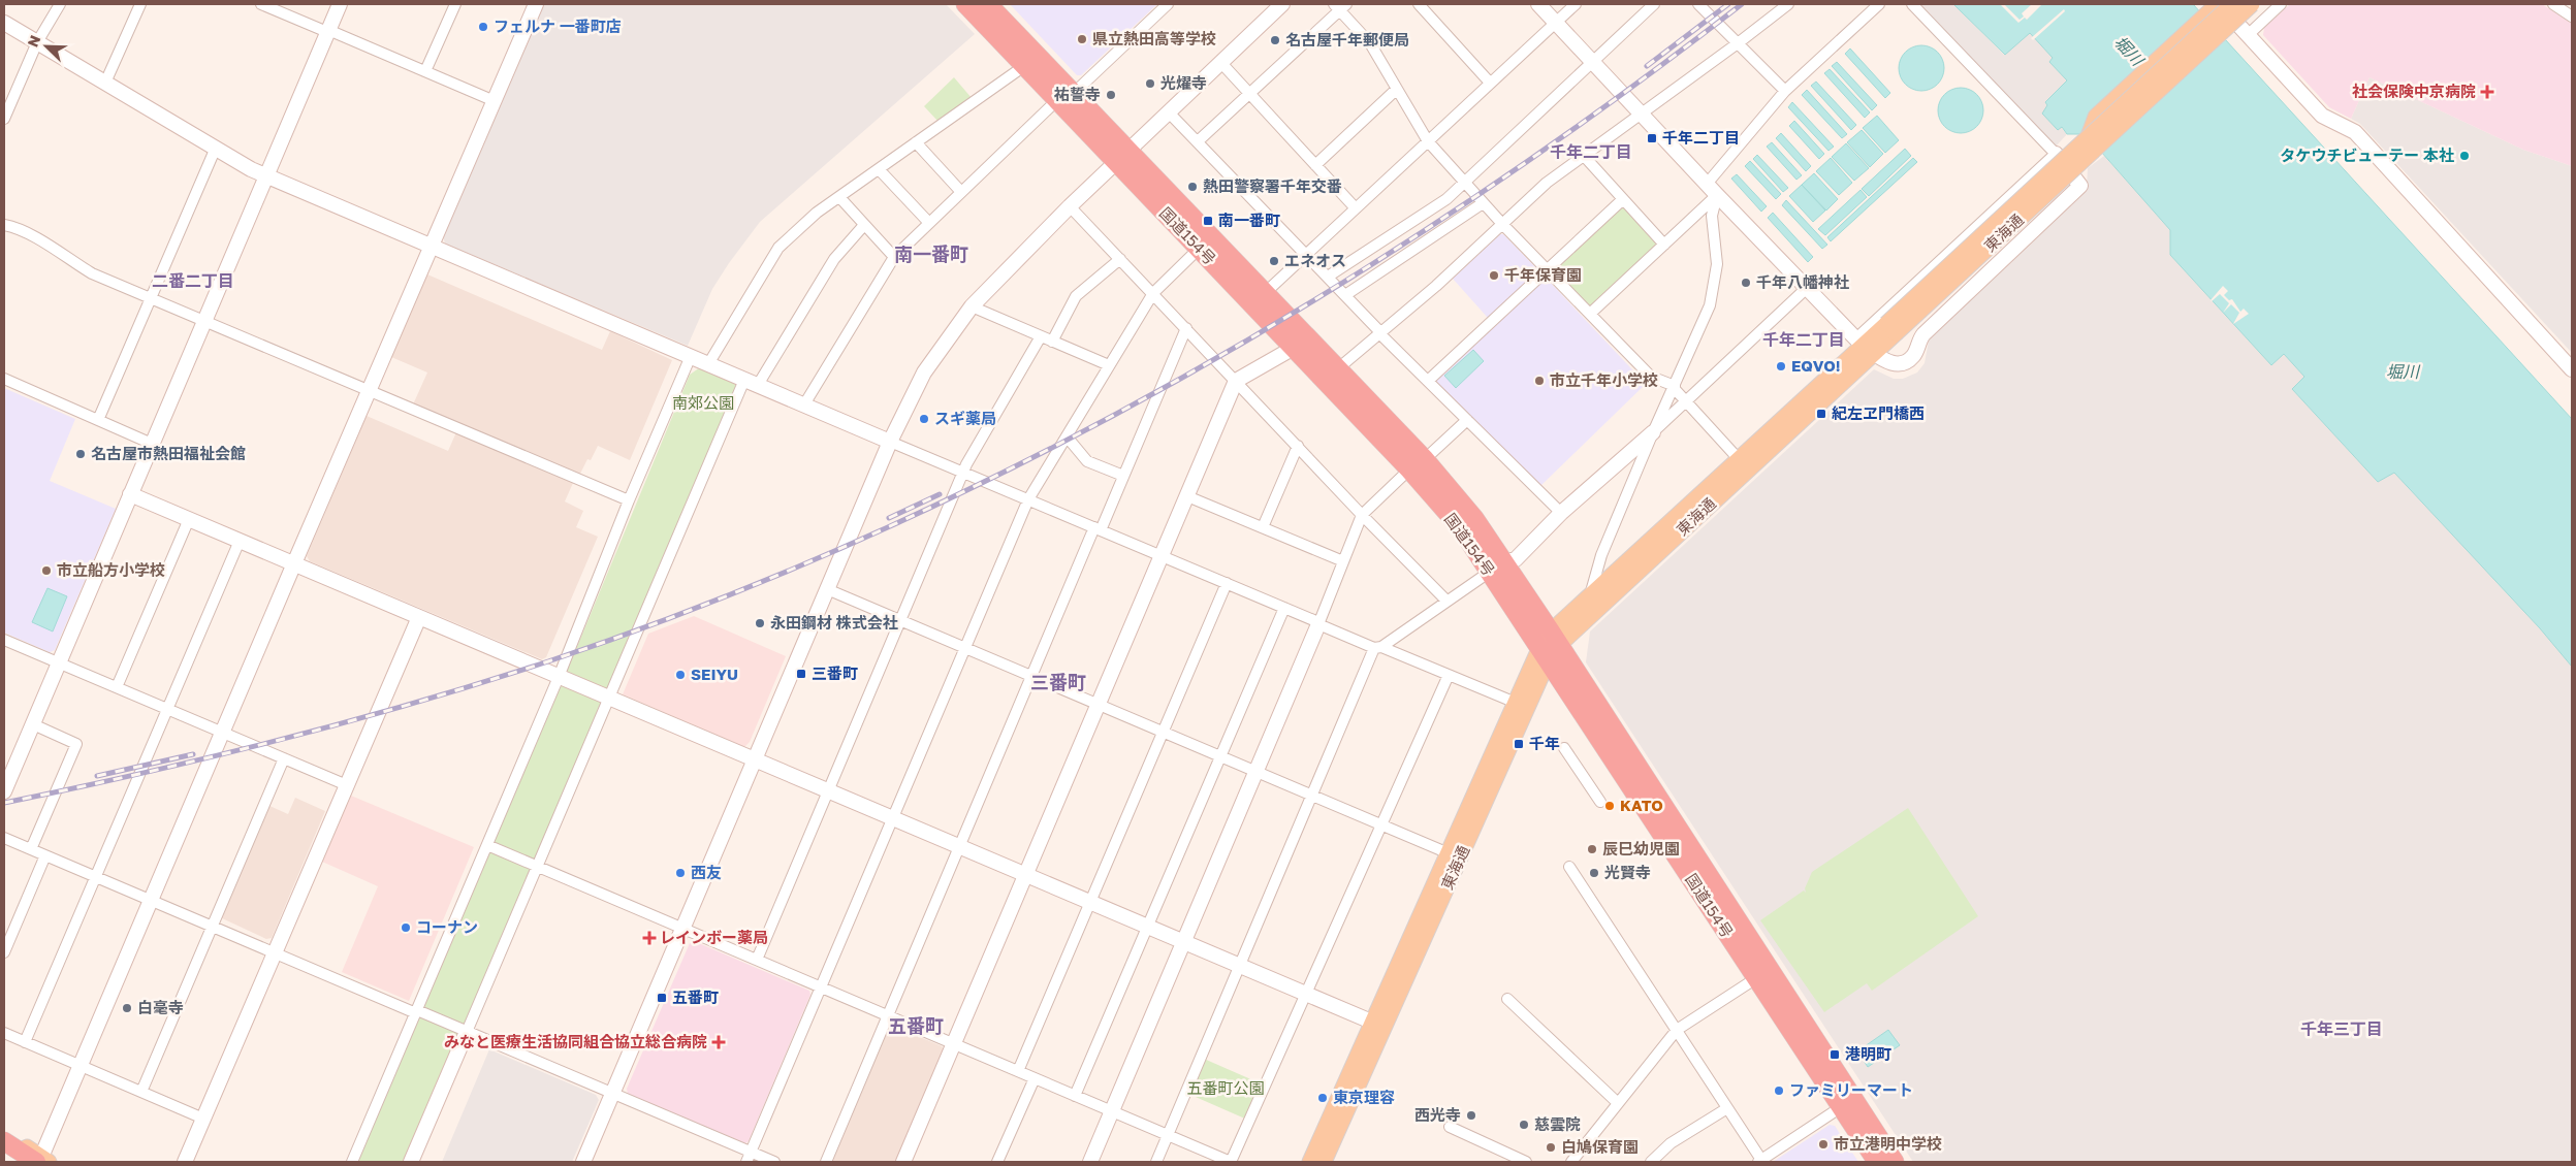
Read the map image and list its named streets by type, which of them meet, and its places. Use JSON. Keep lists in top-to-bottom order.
{
  "streets": {
    "highway": ["国道154号"],
    "main road": ["東海通"]
  },
  "crossings": [
    ["東海通", "国道154号"]
  ],
  "districts": [
    "千年二丁目",
    "南一番町",
    "二番二丁目",
    "千年二丁目",
    "三番町",
    "五番町",
    "千年三丁目"
  ],
  "water": ["堀川"],
  "parks": ["南郊公園", "五番町公園"],
  "places": {
    "other": [
      "フェルナ 一番町店",
      "県立熱田高等学校",
      "名古屋千年郵便局",
      "光燿寺",
      "祐誓寺",
      "タケウチビューテー 本社",
      "熱田警察署千年交番",
      "エネオス",
      "千年保育園",
      "千年八幡神社",
      "EQVO!",
      "市立千年小学校",
      "スギ薬局",
      "名古屋市熱田福祉会館",
      "市立船方小学校",
      "永田鋼材 株式会社",
      "SEIYU",
      "KATO",
      "辰巳幼児園",
      "西友",
      "光賢寺",
      "コーナン",
      "白毫寺",
      "ファミリーマート",
      "東京理容",
      "西光寺",
      "慈雲院",
      "市立港明中学校",
      "白鳩保育園"
    ],
    "health": ["社会保険中京病院", "レインボー薬局", "みなと医療生活協同組合協立総合病院"],
    "transit": [
      "千年二丁目",
      "南一番町",
      "紀左ヱ門橋西",
      "三番町",
      "千年",
      "五番町",
      "港明町"
    ]
  },
  "north": "top left"
}
